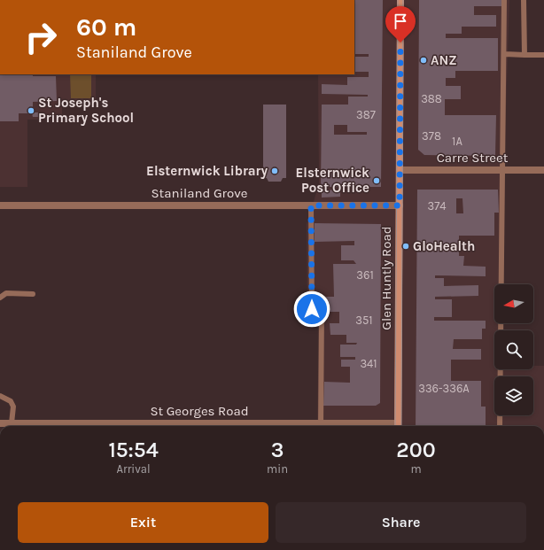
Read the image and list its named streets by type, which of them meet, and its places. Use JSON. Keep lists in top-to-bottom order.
{
  "streets": {
    "street": [
      "Carre Street",
      "Staniland Grove",
      "Glen Huntly Road",
      "St Georges Road"
    ]
  },
  "crossings": [
    ["Carre Street", "Glen Huntly Road"],
    ["Staniland Grove", "Glen Huntly Road"]
  ],
  "places": [
    "ANZ",
    "St Joseph's Primary School",
    "Elsternwick Library",
    "Elsternwick Post Office",
    "GloHealth"
  ],
  "house_numbers": [
    "388",
    "387",
    "378",
    "1A",
    "374",
    "361",
    "351",
    "341",
    "336-336A"
  ],
  "north": "left",
  "page": {
    "turn": ["60 m", "Staniland Grove"],
    "eta": [
      "15:54",
      "Arrival",
      "3",
      "min",
      "200",
      "m"
    ],
    "buttons": ["Exit", "Share"]
  }
}
